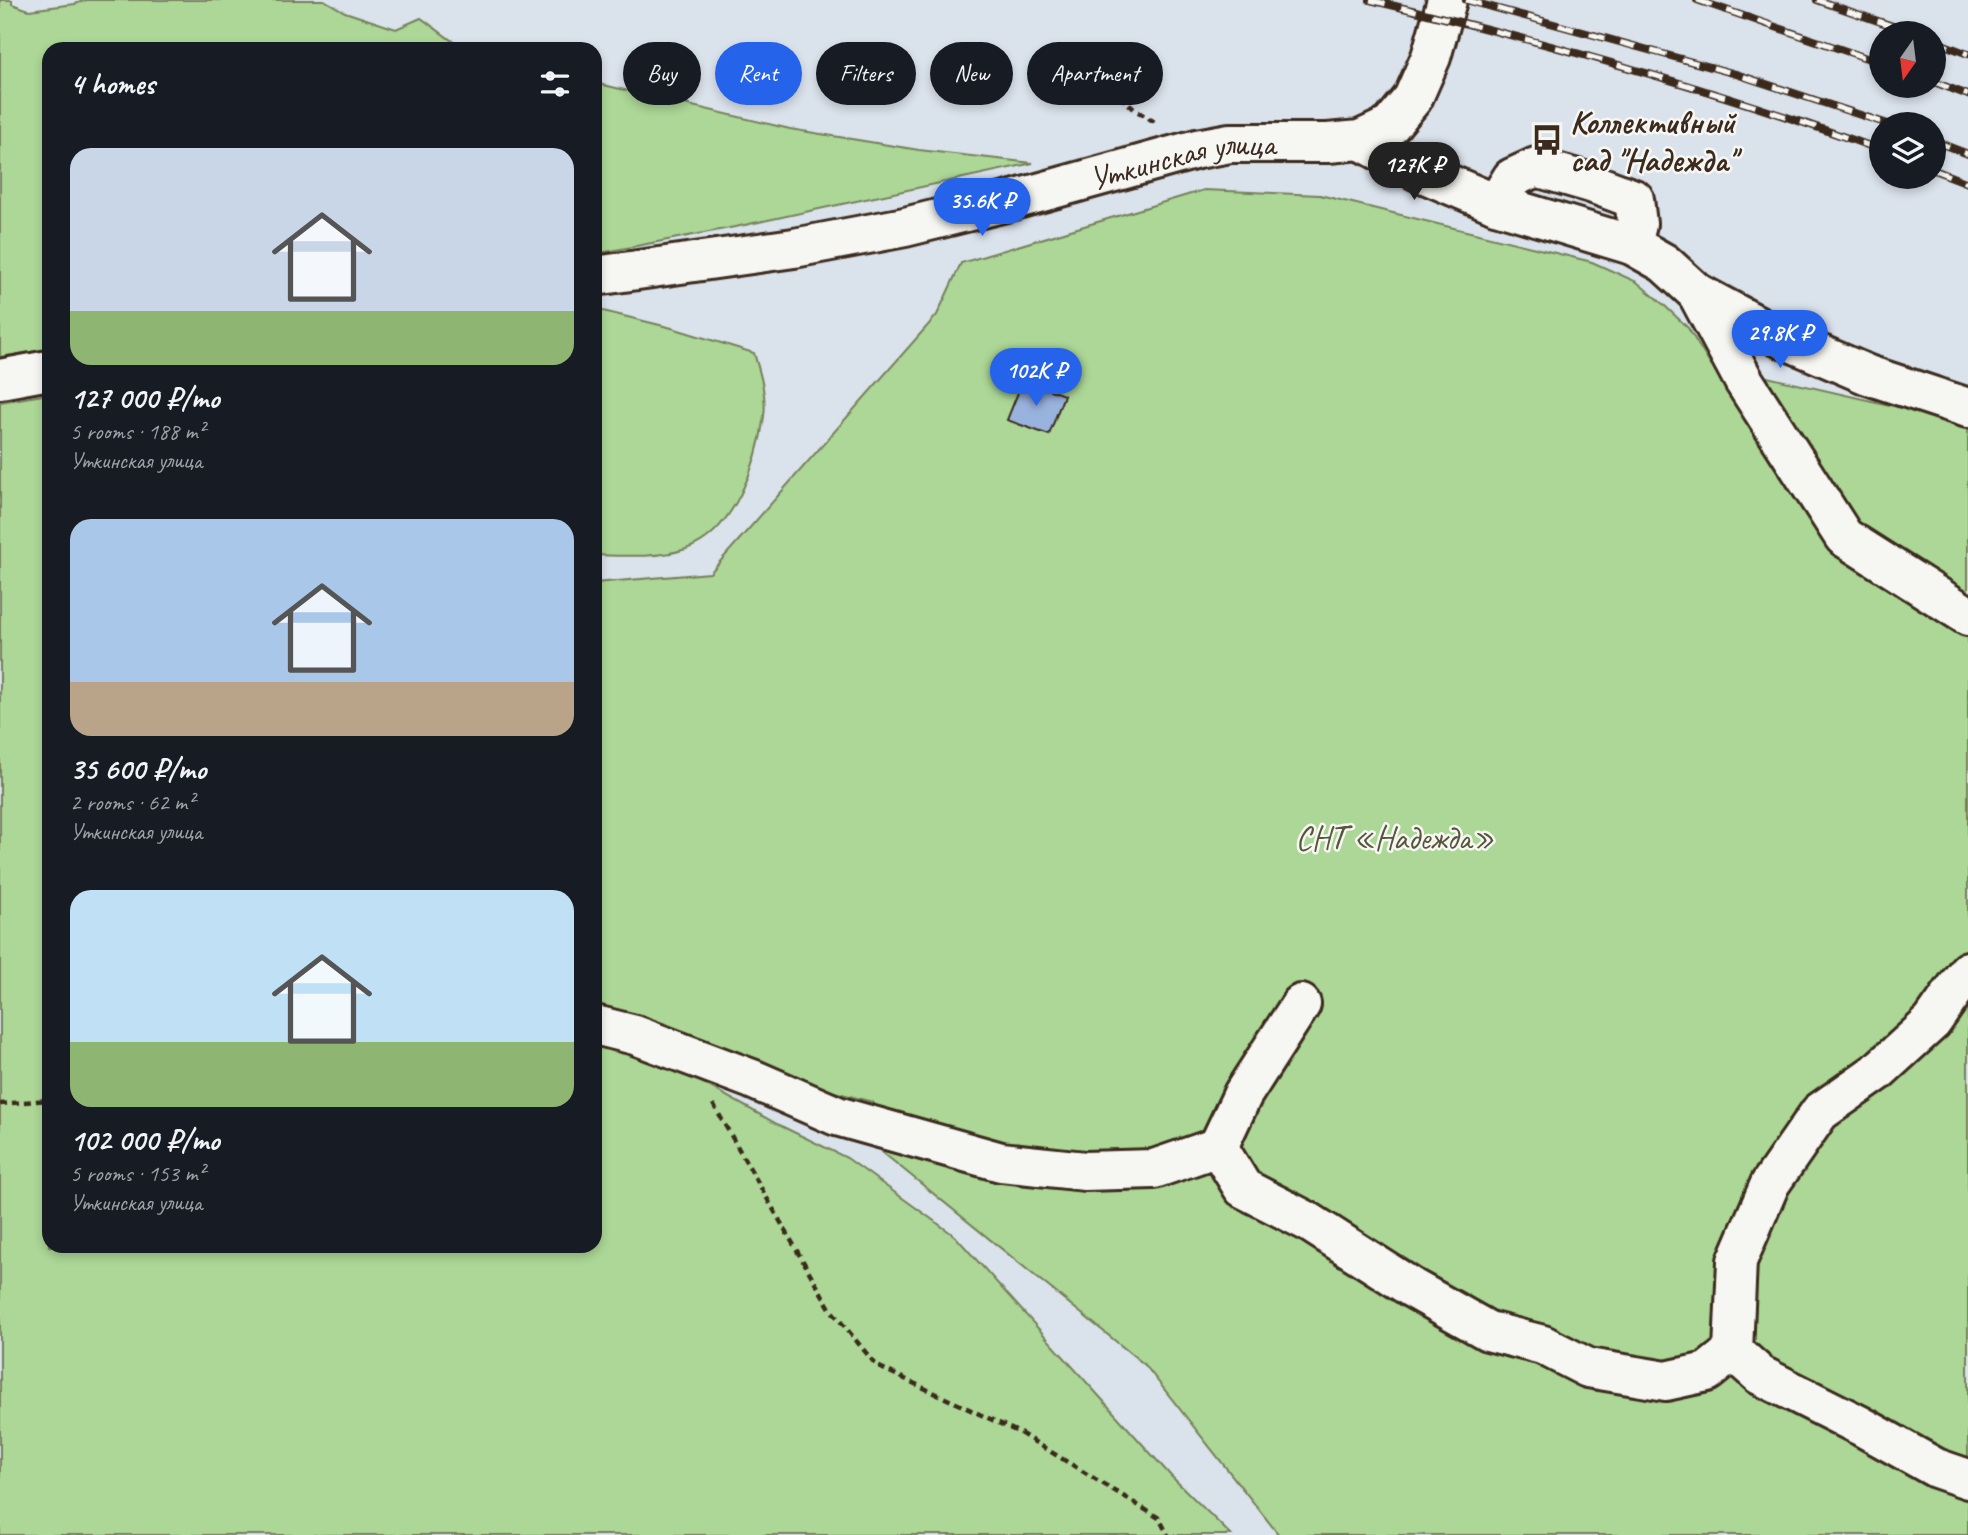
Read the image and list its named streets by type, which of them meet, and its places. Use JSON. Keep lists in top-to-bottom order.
{
  "streets": {
    "street": ["Уткинская улица"]
  },
  "parks": ["СНТ «Надежда»"],
  "places": {
    "bus stop": ["Коллективный сад \"Надежда\""]
  },
  "north": "bottom",
  "page": {
    "chip": [
      "Buy",
      "Rent",
      "Filters",
      "New",
      "Apartment"
    ],
    "heading": "4 homes",
    "list": [
      {
        "name": "127 000 ₽/mo",
        "note": "5 rooms · 188 m² · Уткинская улица"
      },
      {
        "name": "35 600 ₽/mo",
        "note": "2 rooms · 62 m² · Уткинская улица"
      },
      {
        "name": "102 000 ₽/mo",
        "note": "5 rooms · 153 m² · Уткинская улица"
      }
    ],
    "price": [
      "127K ₽",
      "35.6K ₽",
      "29.8K ₽",
      "102K ₽"
    ]
  }
}
